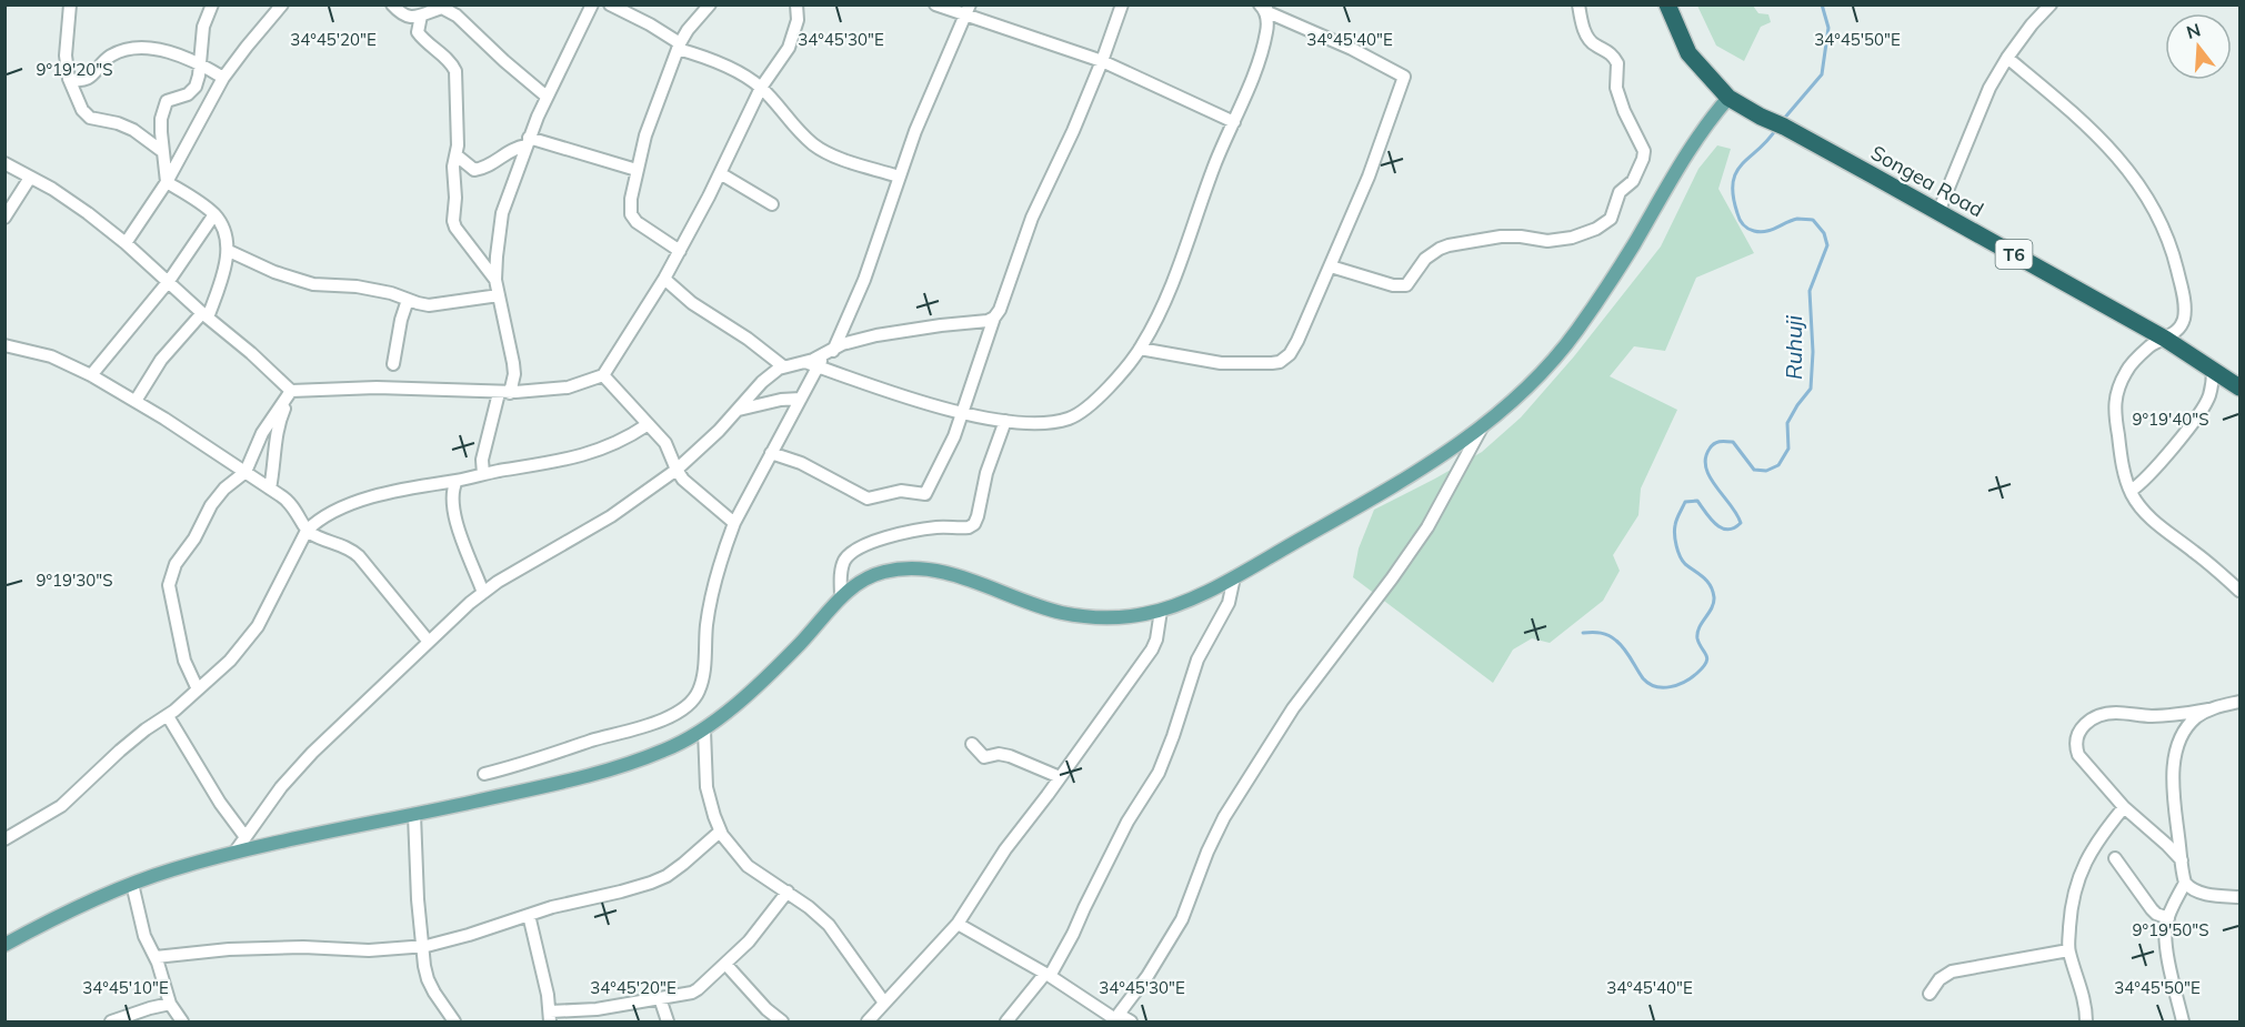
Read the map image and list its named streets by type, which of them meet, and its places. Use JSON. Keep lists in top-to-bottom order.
{
  "streets": {
    "highway": ["Songea Road", "T6"]
  },
  "crossings": [
    ["Songea Road", "T6"]
  ],
  "water": ["Ruhuji"],
  "north": "top",
  "coordinates": [
    "34°45'20\"E",
    "34°45'30\"E",
    "34°45'40\"E",
    "34°45'50\"E",
    "9°19'20\"S",
    "9°19'40\"S",
    "9°19'30\"S",
    "9°19'50\"S",
    "34°45'10\"E"
  ]
}
